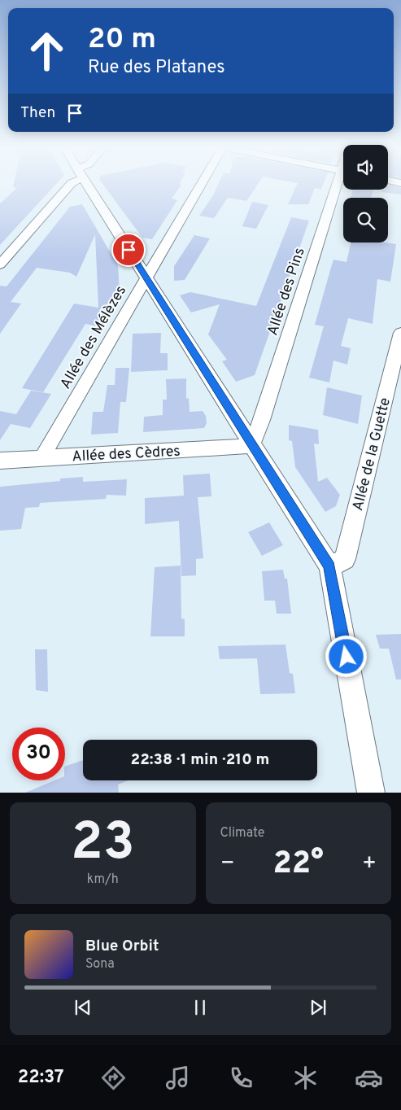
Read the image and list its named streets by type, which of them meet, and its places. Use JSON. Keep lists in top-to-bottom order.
{
  "streets": {
    "street": [
      "Allée des Pins",
      "Allée des Mélèzes",
      "Allée des Cèdres",
      "Allée de la Guette"
    ]
  },
  "crossings": [
    ["Allée des Pins", "Allée des Cèdres"],
    ["Allée des Mélèzes", "Allée des Cèdres"]
  ],
  "page": {
    "turn": ["20 m", "Rue des Platanes"],
    "then": "Then",
    "limit": "30",
    "trip": "22:38 · 1 min · 210 m",
    "tile": [
      ["23", "km/h"],
      "Climate"
    ],
    "heat": ["−", "22°", "+"],
    "song": ["Blue Orbit", "Sona"],
    "tabs": "22:37"
  }
}
